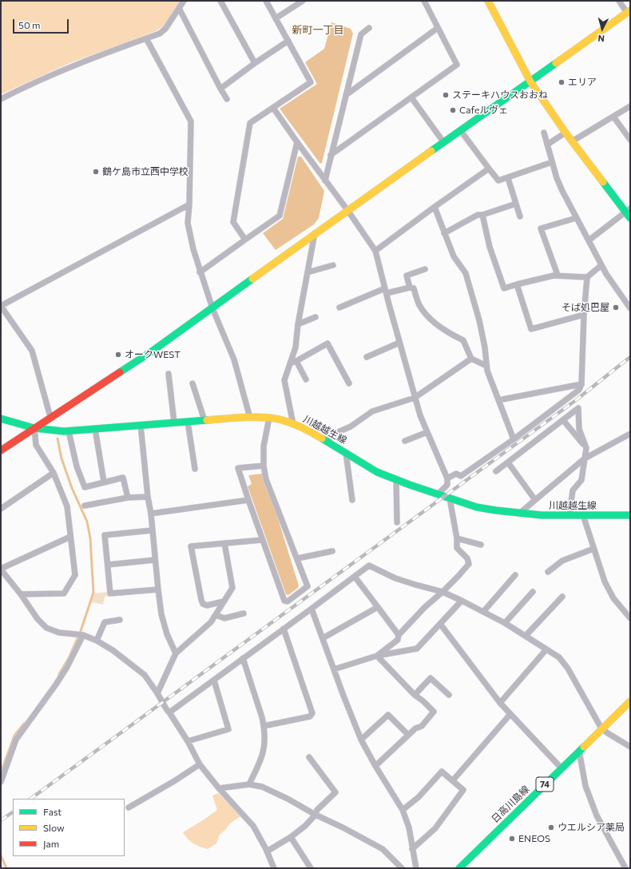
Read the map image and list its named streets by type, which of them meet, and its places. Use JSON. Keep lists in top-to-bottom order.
{
  "streets": {
    "street": ["川越越生線", "74", "日高川島線"]
  },
  "districts": ["新町一丁目"],
  "places": [
    "エリア",
    "ステーキハウスおおね",
    "Cafeルヴェ",
    "鶴ケ島市立西中学校",
    "そば処巴屋",
    "オークWEST",
    "ウエルシア薬局",
    "ENEOS"
  ],
  "legend": ["Fast", "Slow", "Jam"],
  "scale_bar": "50 m",
  "north": "bottom"
}
